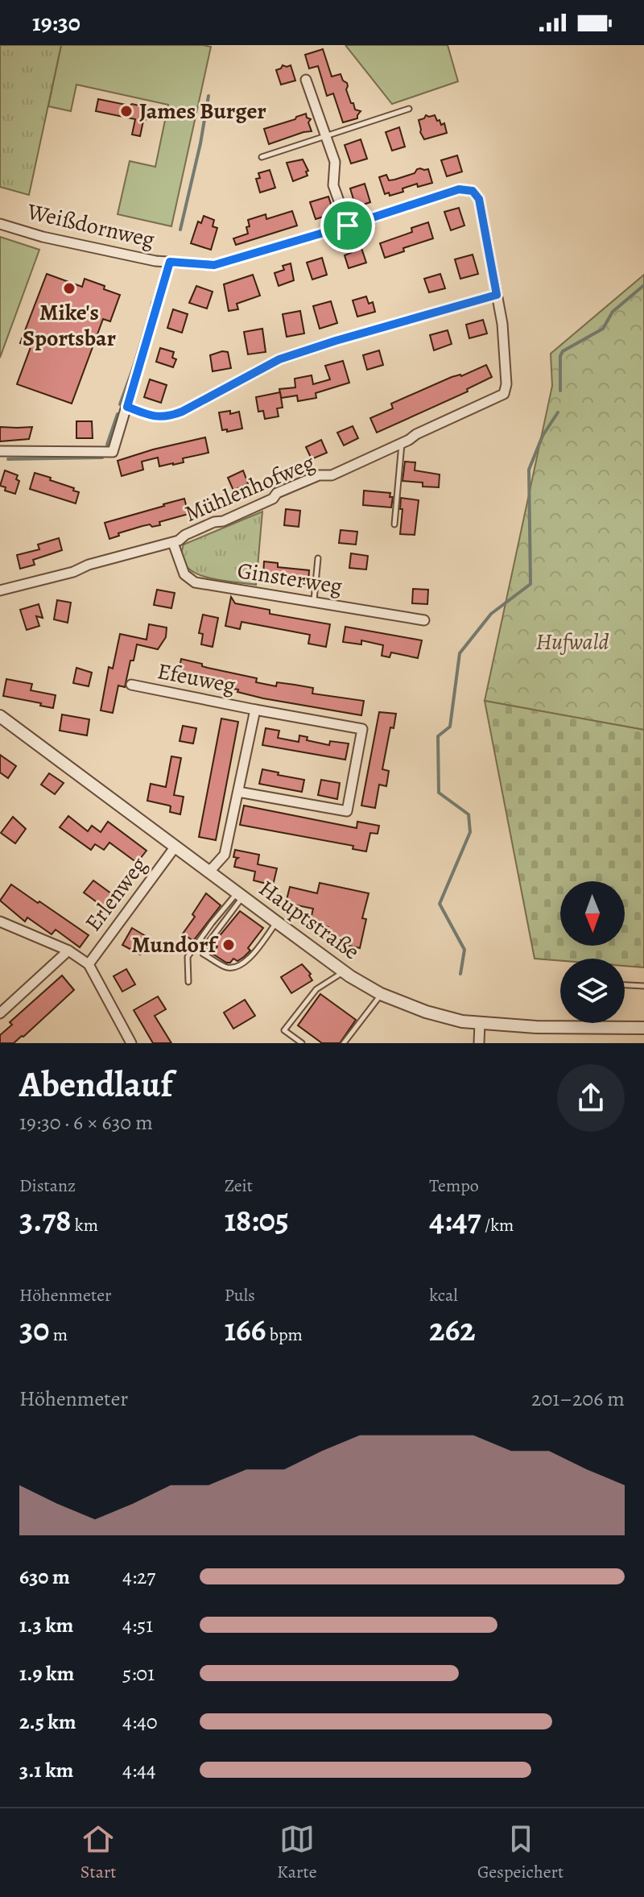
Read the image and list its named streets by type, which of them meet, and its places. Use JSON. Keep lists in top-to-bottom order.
{
  "streets": {
    "street": [
      "Weißdornweg",
      "Mühlenhofweg",
      "Ginsterweg",
      "Efeuweg",
      "Erlenweg",
      "Hauptstraße"
    ]
  },
  "crossings": [
    ["Weißdornweg", "Mühlenhofweg"],
    ["Mühlenhofweg", "Ginsterweg"],
    ["Erlenweg", "Hauptstraße"]
  ],
  "parks": ["Hufwald"],
  "places": ["James Burger", "Mike's Sportsbar", "Mundorf"],
  "north": "bottom",
  "page": {
    "status": "19:30",
    "heading": ["Abendlauf", "19:30 · 6 × 630 m"],
    "stats": [
      ["Distanz", "3.78 km"],
      ["Zeit", "18:05"],
      ["Tempo", "4:47 /km"],
      ["Höhenmeter", "30 m"],
      ["Puls", "166 bpm"],
      ["kcal", "262"]
    ],
    "chart": ["Höhenmeter", "201–206 m"],
    "list": [
      {
        "name": "630 m",
        "note": "4:27"
      },
      {
        "name": "1.3 km",
        "note": "4:51"
      },
      {
        "name": "1.9 km",
        "note": "5:01"
      },
      {
        "name": "2.5 km",
        "note": "4:40"
      },
      {
        "name": "3.1 km",
        "note": "4:44"
      }
    ],
    "tabs": ["Start", "Karte", "Gespeichert"]
  }
}
